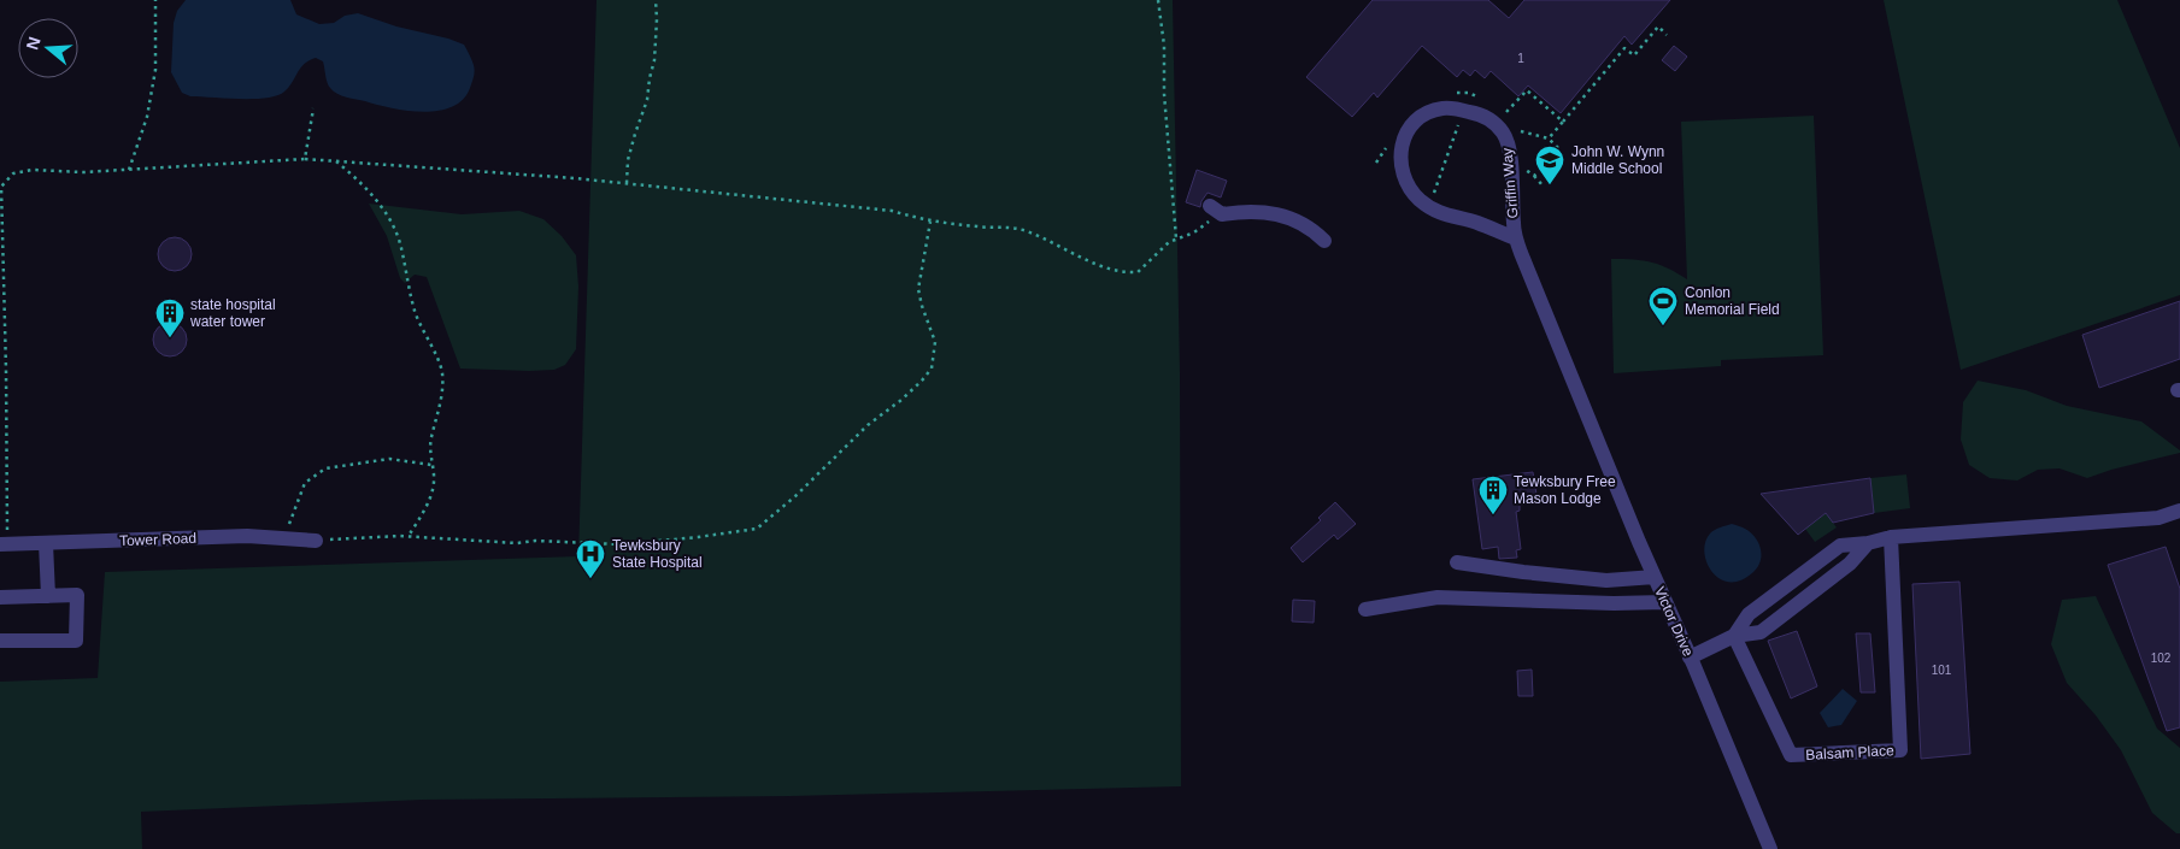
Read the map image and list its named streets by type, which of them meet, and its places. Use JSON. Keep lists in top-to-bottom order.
{
  "streets": {
    "street": [
      "Griffin Way",
      "Tower Road",
      "Victor Drive",
      "Balsam Place"
    ]
  },
  "crossings": [
    ["Griffin Way", "Victor Drive"]
  ],
  "places": {
    "school or university": ["John W. Wynn Middle School"],
    "sports": ["Conlon Memorial Field"],
    "building": ["state hospital water tower", "Tewksbury Free Mason Lodge"],
    "hospital": ["Tewksbury State Hospital"]
  },
  "house_numbers": ["1", "102", "101"],
  "north": "left"
}
